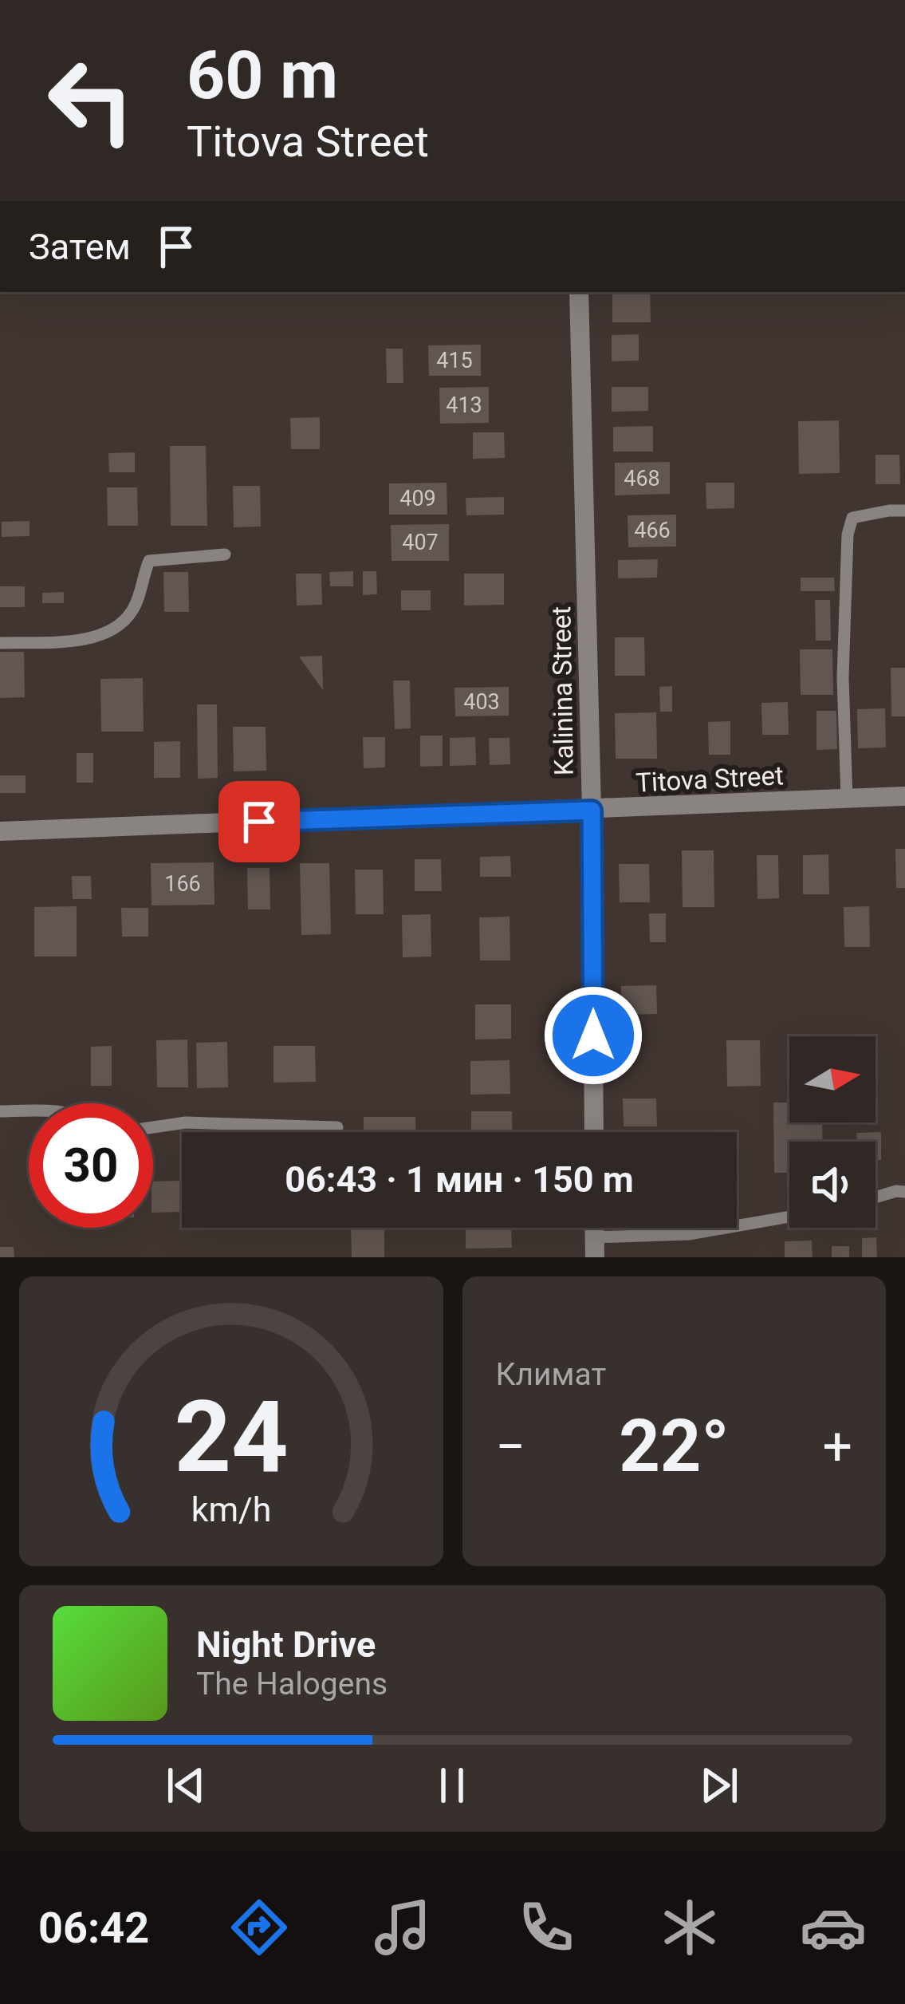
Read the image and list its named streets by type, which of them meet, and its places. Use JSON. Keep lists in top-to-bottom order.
{
  "streets": {
    "street": ["Kalinina Street", "Titova Street"]
  },
  "crossings": [
    ["Kalinina Street", "Titova Street"]
  ],
  "house_numbers": [
    "415",
    "413",
    "468",
    "409",
    "466",
    "407",
    "403",
    "166"
  ],
  "north": "right",
  "page": {
    "turn": ["60 m", "Titova Street"],
    "then": "Затем",
    "limit": "30",
    "trip": "06:43 · 1 мин · 150 m",
    "tile": "Климат",
    "heat": ["−", "22°", "+"],
    "song": ["Night Drive", "The Halogens"],
    "tabs": "06:42",
    "gauge": ["24", "km/h"]
  }
}
